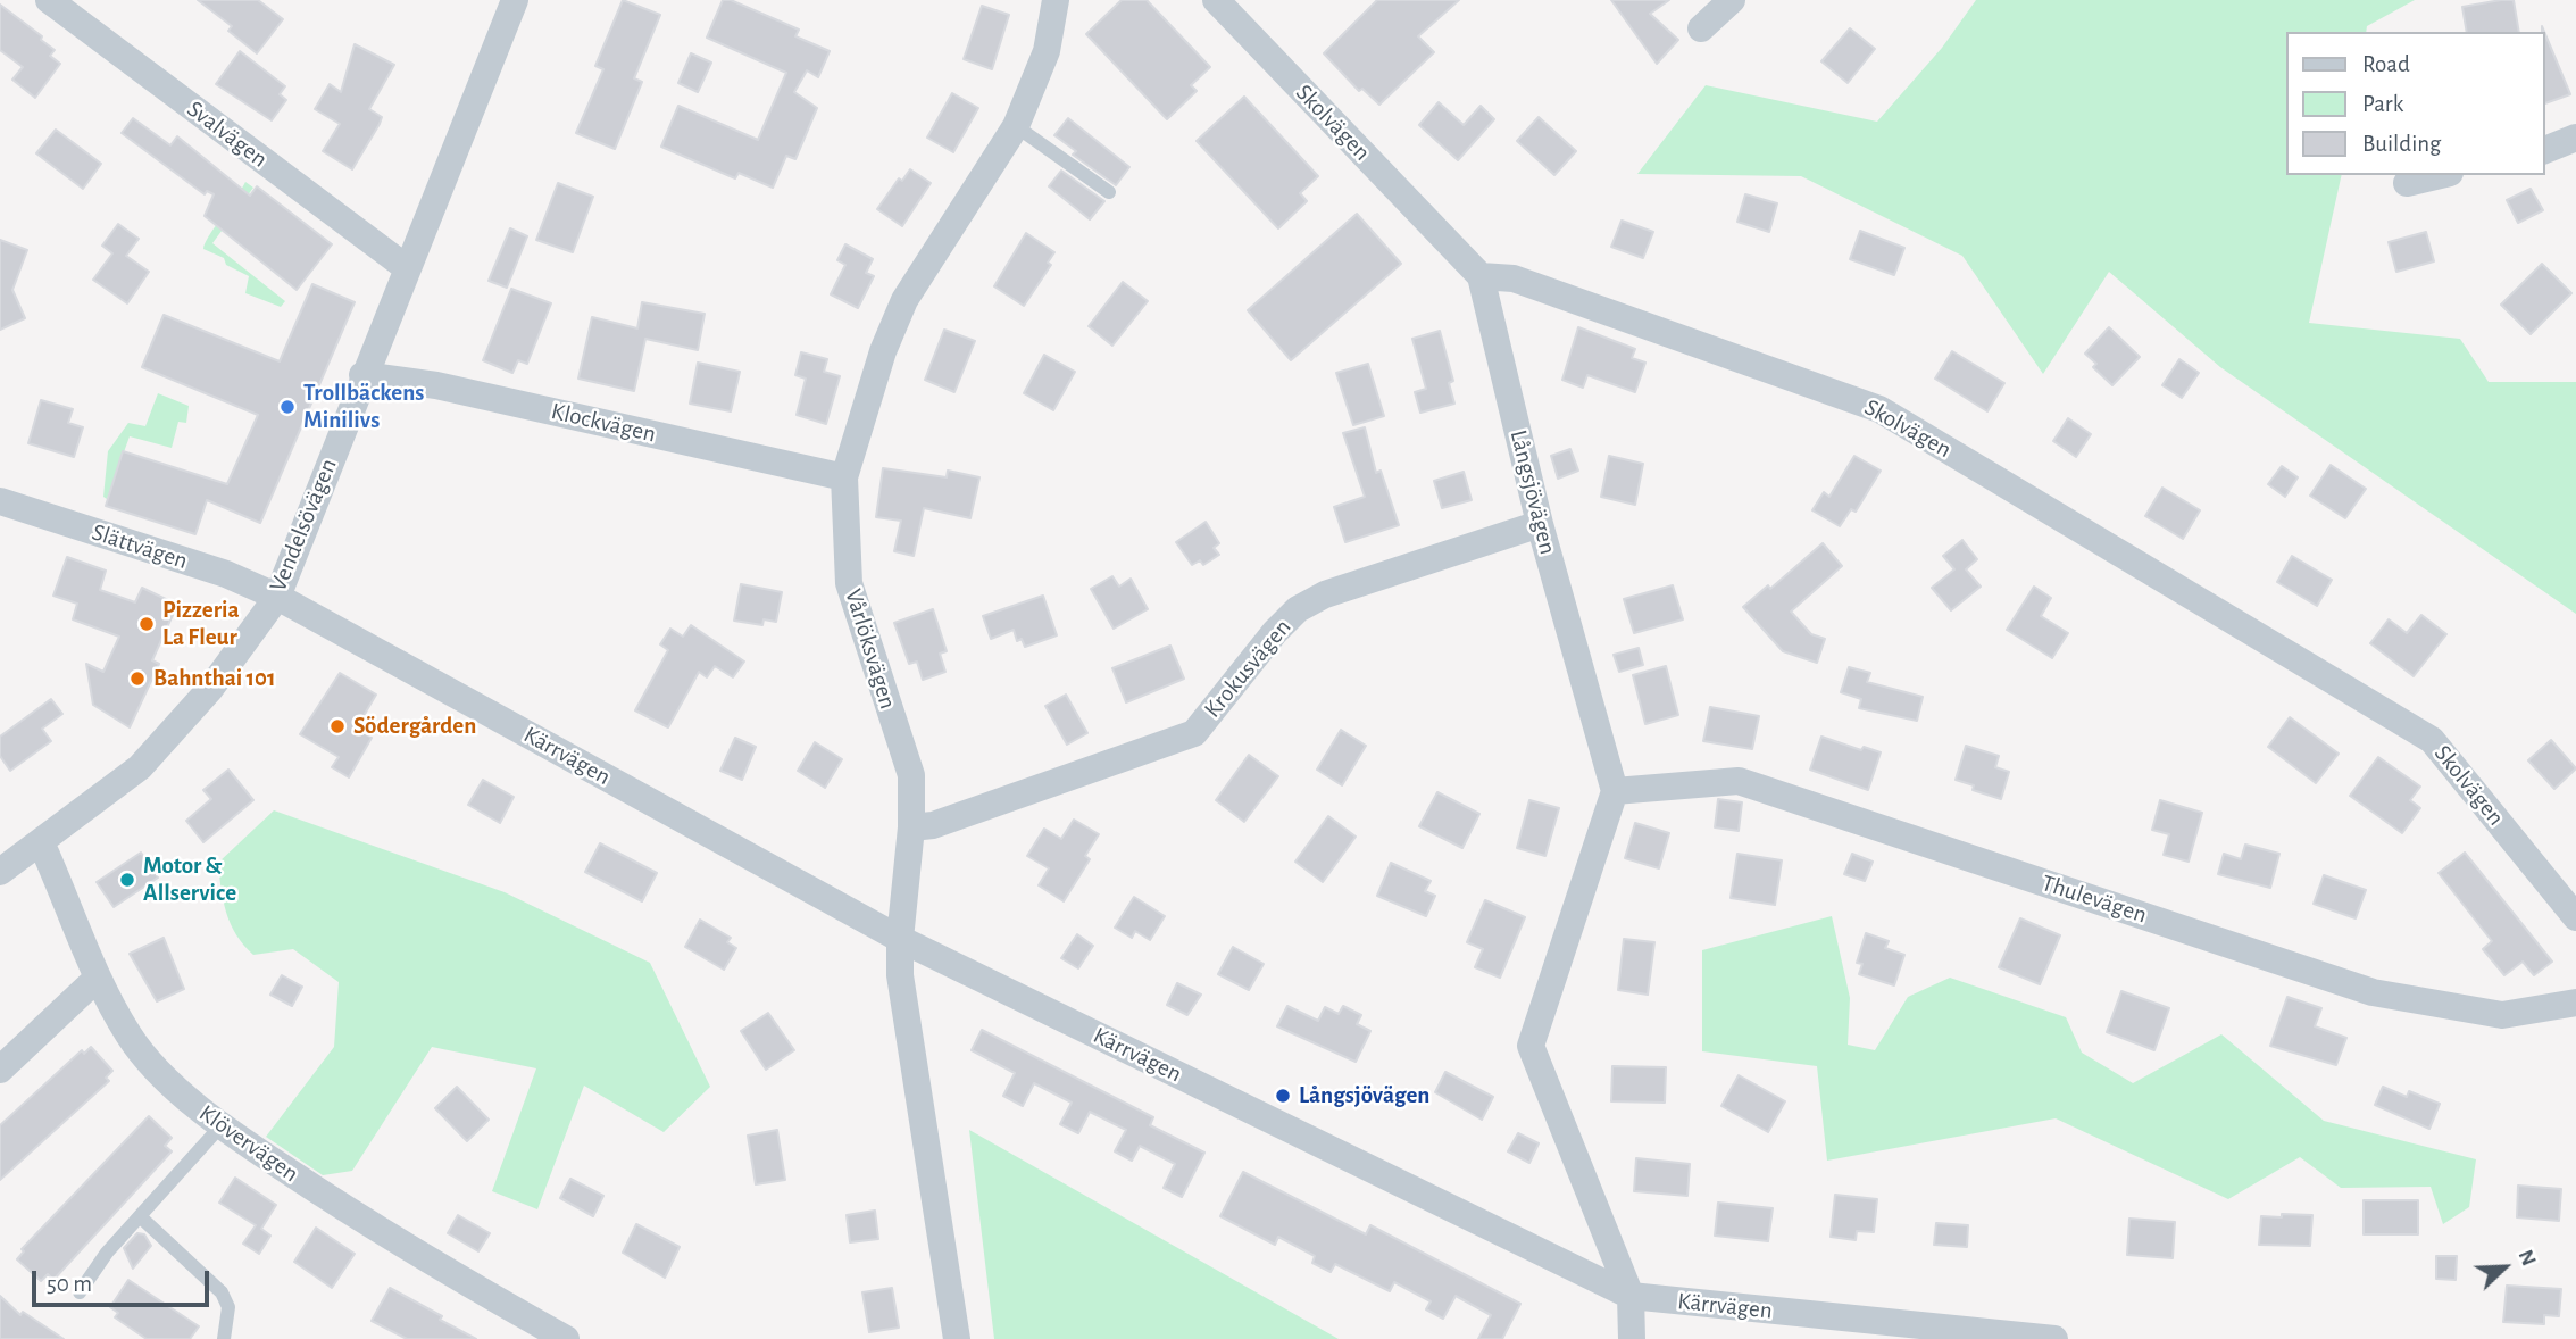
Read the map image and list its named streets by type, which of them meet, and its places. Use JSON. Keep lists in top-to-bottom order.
{
  "streets": {
    "street": [
      "Skolvägen",
      "Svalvägen",
      "Klockvägen",
      "Långsjövägen",
      "Vendelsövägen",
      "Slättvägen",
      "Vårlöksvägen",
      "Krokusvägen",
      "Kärrvägen",
      "Thulevägen",
      "Klövervägen"
    ]
  },
  "crossings": [
    ["Skolvägen", "Långsjövägen"],
    ["Svalvägen", "Vendelsövägen"],
    ["Klockvägen", "Vendelsövägen"],
    ["Klockvägen", "Vårlöksvägen"],
    ["Långsjövägen", "Krokusvägen"],
    ["Långsjövägen", "Thulevägen"],
    ["Vendelsövägen", "Slättvägen"],
    ["Vendelsövägen", "Kärrvägen"],
    ["Vendelsövägen", "Klövervägen"],
    ["Slättvägen", "Kärrvägen"],
    ["Vårlöksvägen", "Krokusvägen"],
    ["Vårlöksvägen", "Kärrvägen"]
  ],
  "places": [
    "Trollbäckens Minilivs",
    "Pizzeria La Fleur",
    "Bahnthai 101",
    "Södergården",
    "Motor & Allservice",
    "Långsjövägen"
  ],
  "legend": ["Road", "Park", "Building"],
  "scale_bar": "50 m",
  "north": "top right"
}
